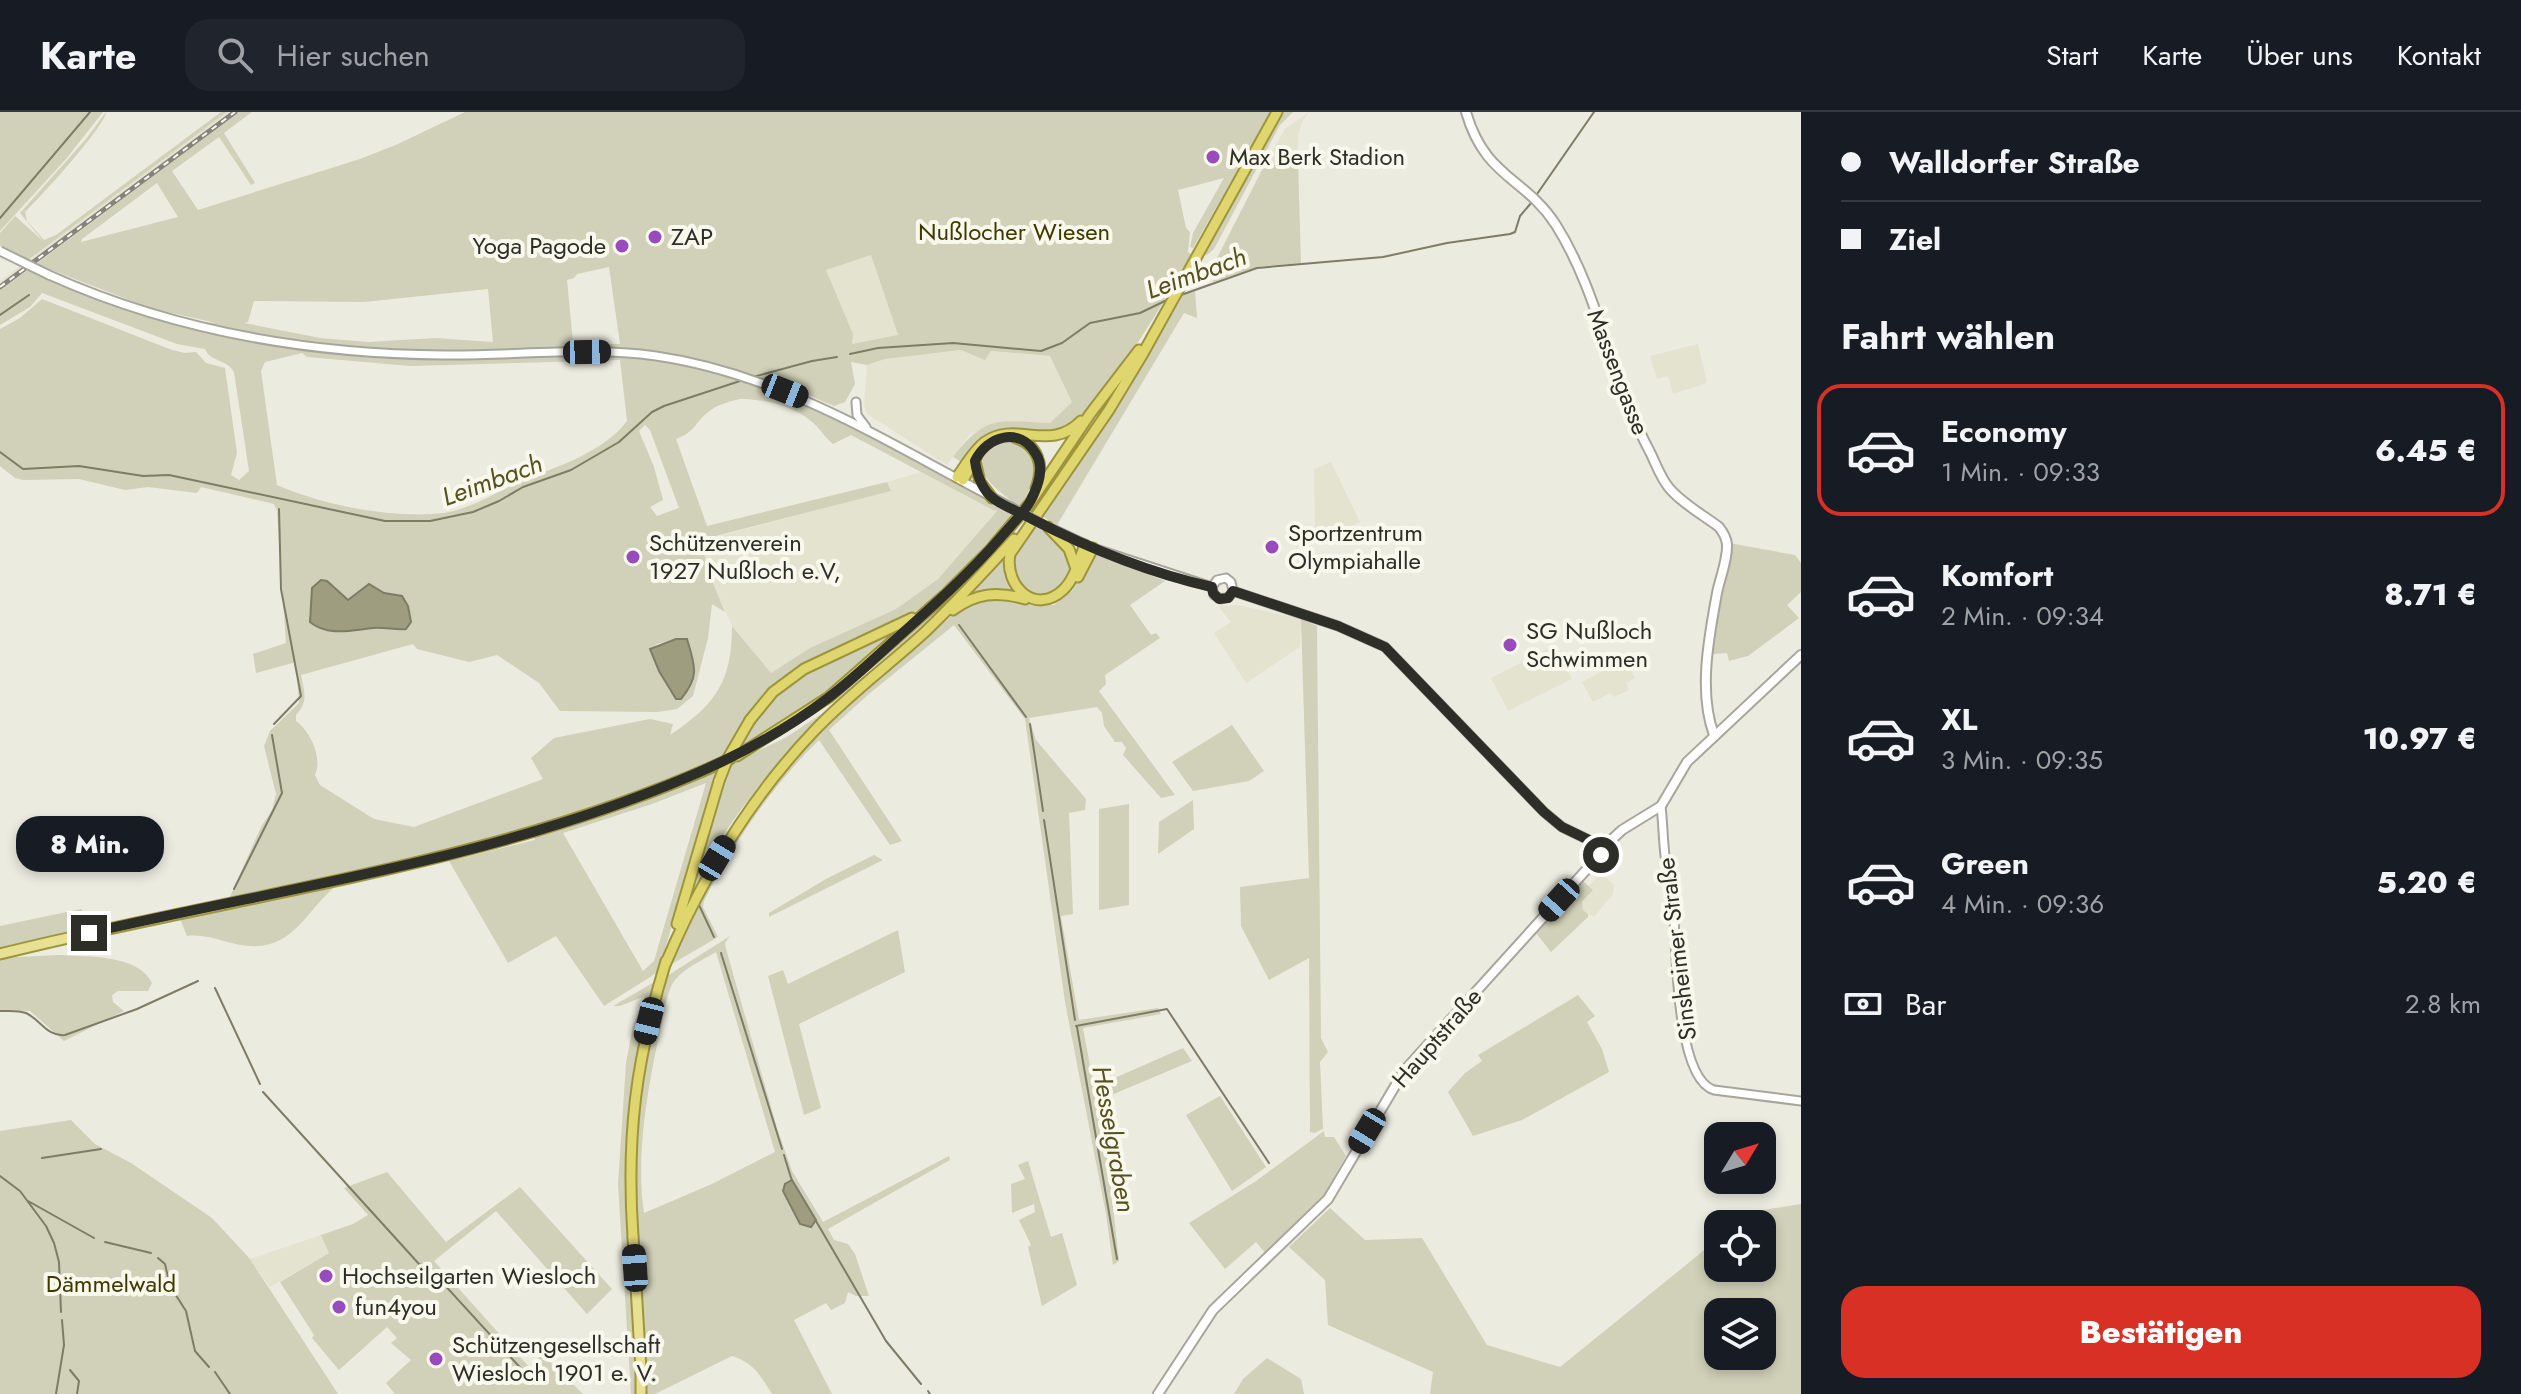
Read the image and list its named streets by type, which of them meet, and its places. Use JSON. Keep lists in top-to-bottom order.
{
  "streets": {
    "main road": ["Massengasse", "Hauptstraße"],
    "street": ["Sinsheimer Straße"]
  },
  "crossings": [
    ["Massengasse", "Hauptstraße"],
    ["Sinsheimer Straße", "Hauptstraße"]
  ],
  "water": ["Leimbach", "Hesselgraben"],
  "parks": ["Nußlocher Wiesen", "Dämmelwald"],
  "places": [
    "Max Berk Stadion",
    "ZAP",
    "Yoga Pagode",
    "Sportzentrum Olympiahalle",
    "Schützenverein 1927 Nußloch e.V,",
    "SG Nußloch Schwimmen",
    "Hochseilgarten Wiesloch",
    "fun4you",
    "Schützengesellschaft Wiesloch 1901 e. V."
  ],
  "north": "top right",
  "page": {
    "header": "Karte",
    "search": "Hier suchen",
    "nav": [
      "Start",
      "Karte",
      "Über uns",
      "Kontakt"
    ],
    "banner": ["Walldorfer Straße", "Ziel"],
    "heading": "Fahrt wählen",
    "list": [
      {
        "name": "Economy",
        "note": "1 Min. · 09:33",
        "value": "6.45 €"
      },
      {
        "name": "Komfort",
        "note": "2 Min. · 09:34",
        "value": "8.71 €"
      },
      {
        "name": "XL",
        "note": "3 Min. · 09:35",
        "value": "10.97 €"
      },
      {
        "name": "Green",
        "note": "4 Min. · 09:36",
        "value": "5.20 €"
      }
    ],
    "bubble": "8 Min.",
    "pay": ["Bar", "2.8 km"],
    "buttons": "Bestätigen"
  }
}
